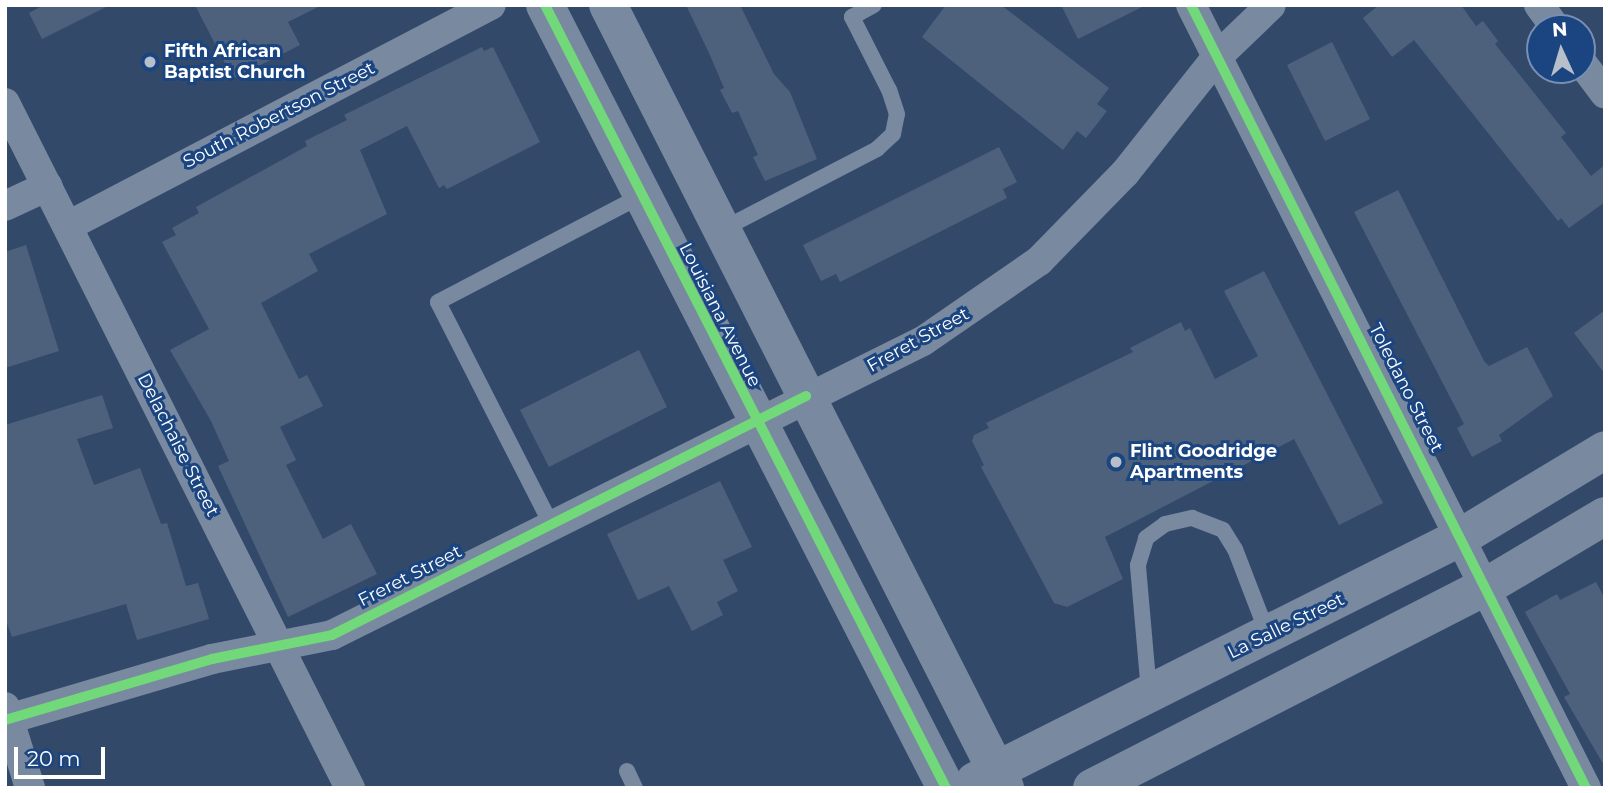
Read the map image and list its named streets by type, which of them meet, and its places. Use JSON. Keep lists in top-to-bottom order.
{
  "streets": {
    "street": [
      "South Robertson Street",
      "Louisiana Avenue",
      "Freret Street",
      "Toledano Street",
      "Delachaise Street",
      "La Salle Street"
    ]
  },
  "crossings": [
    ["South Robertson Street", "Delachaise Street"],
    ["Louisiana Avenue", "Freret Street"],
    ["Freret Street", "Toledano Street"],
    ["Freret Street", "Delachaise Street"],
    ["Toledano Street", "La Salle Street"]
  ],
  "places": ["Fifth African Baptist Church", "Flint Goodridge Apartments"],
  "scale_bar": "20 m",
  "north": "top"
}
